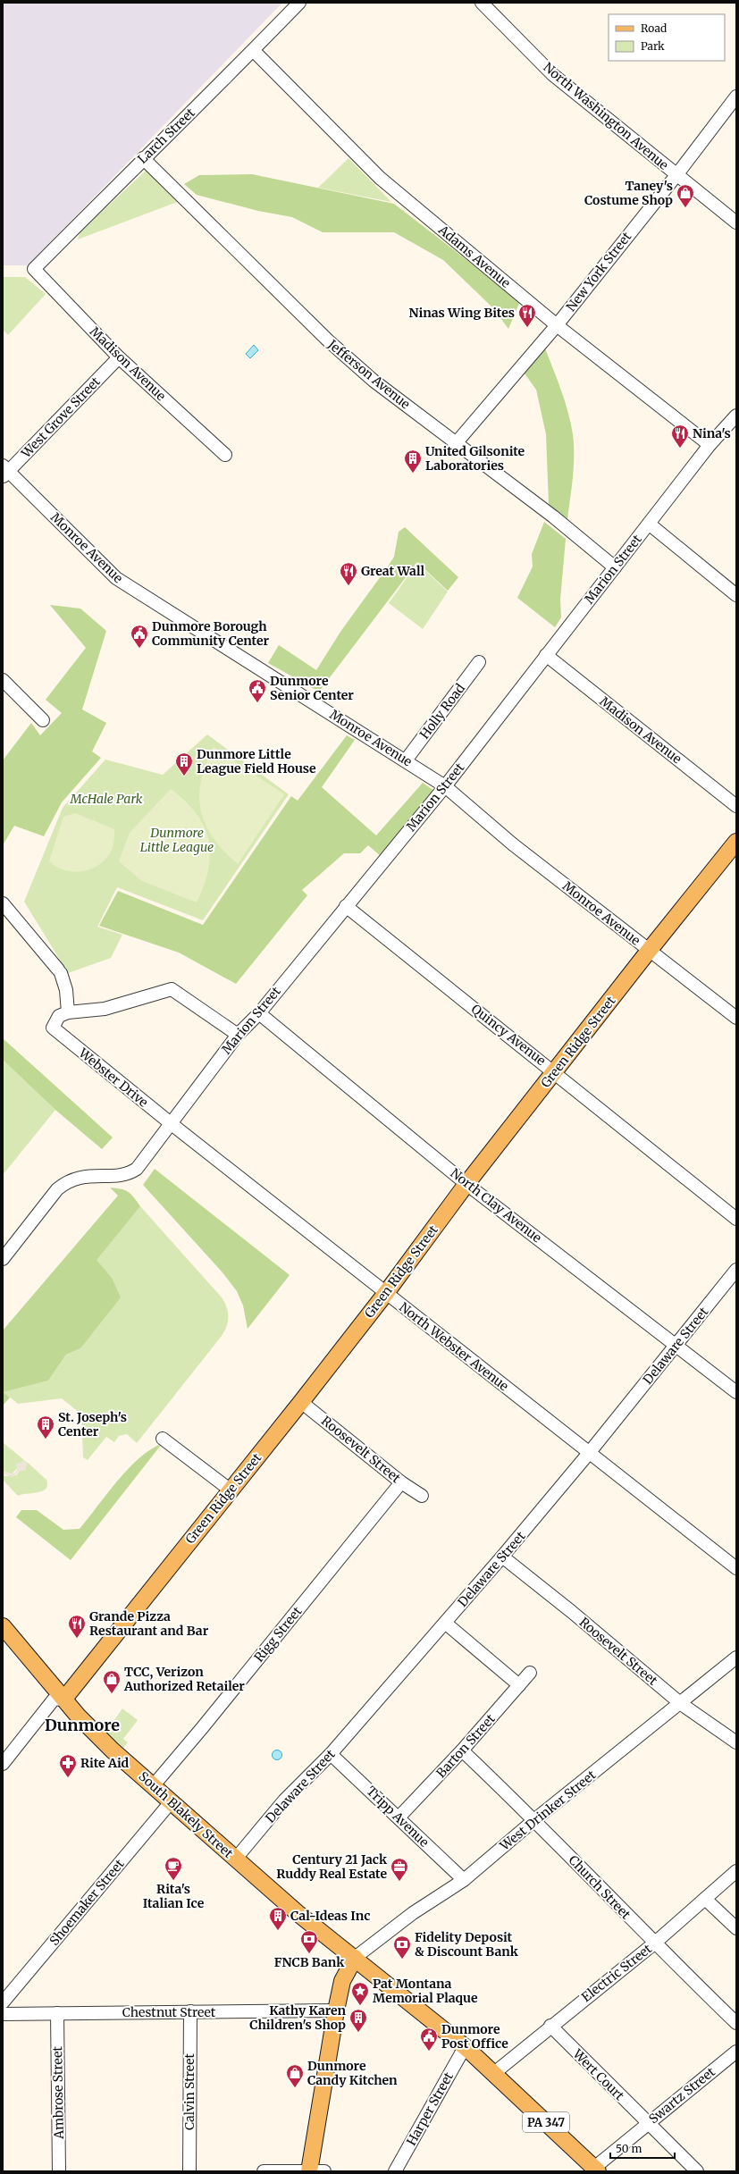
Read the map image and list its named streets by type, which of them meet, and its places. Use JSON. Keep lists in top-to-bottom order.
{
  "streets": {
    "main road": ["Green Ridge Street", "South Blakely Street", "PA 347"],
    "street": [
      "North Washington Avenue",
      "Larch Street",
      "Adams Avenue",
      "New York Street",
      "Madison Avenue",
      "Jefferson Avenue",
      "West Grove Street",
      "Monroe Avenue",
      "Marion Street",
      "Holly Road",
      "Quincy Avenue",
      "Webster Drive",
      "North Clay Avenue",
      "Delaware Street",
      "North Webster Avenue",
      "Roosevelt Street",
      "Rigg Street",
      "Barton Street",
      "West Drinker Street",
      "Tripp Avenue",
      "Church Street",
      "Shoemaker Street",
      "Electric Street",
      "Chestnut Street",
      "Wert Court",
      "Calvin Street",
      "Ambrose Street",
      "Swartz Street",
      "Harper Street"
    ]
  },
  "crossings": [
    ["North Washington Avenue", "New York Street"],
    ["Larch Street", "Adams Avenue"],
    ["Larch Street", "Madison Avenue"],
    ["Larch Street", "Jefferson Avenue"],
    ["Adams Avenue", "New York Street"],
    ["Adams Avenue", "Marion Street"],
    ["New York Street", "Jefferson Avenue"],
    ["Madison Avenue", "West Grove Street"],
    ["Madison Avenue", "Marion Street"],
    ["Jefferson Avenue", "Marion Street"],
    ["West Grove Street", "Monroe Avenue"],
    ["Monroe Avenue", "Marion Street"],
    ["Monroe Avenue", "Holly Road"],
    ["Monroe Avenue", "Green Ridge Street"],
    ["Marion Street", "Quincy Avenue"],
    ["Marion Street", "Webster Drive"],
    ["Marion Street", "North Clay Avenue"],
    ["Marion Street", "North Webster Avenue"],
    ["Quincy Avenue", "Green Ridge Street"],
    ["Green Ridge Street", "North Clay Avenue"],
    ["Green Ridge Street", "North Webster Avenue"],
    ["Green Ridge Street", "Roosevelt Street"],
    ["Green Ridge Street", "South Blakely Street"],
    ["Webster Drive", "North Webster Avenue"],
    ["North Clay Avenue", "Delaware Street"],
    ["Delaware Street", "North Webster Avenue"],
    ["Delaware Street", "Roosevelt Street"],
    ["Delaware Street", "South Blakely Street"],
    ["Delaware Street", "Tripp Avenue"],
    ["Roosevelt Street", "Rigg Street"],
    ["Roosevelt Street", "West Drinker Street"],
    ["Rigg Street", "South Blakely Street"],
    ["Barton Street", "Tripp Avenue"],
    ["Barton Street", "Church Street"],
    ["West Drinker Street", "South Blakely Street"],
    ["West Drinker Street", "Tripp Avenue"],
    ["West Drinker Street", "Church Street"],
    ["West Drinker Street", "PA 347"],
    ["South Blakely Street", "Shoemaker Street"],
    ["South Blakely Street", "PA 347"],
    ["Church Street", "Electric Street"],
    ["Electric Street", "Wert Court"],
    ["Electric Street", "PA 347"],
    ["Chestnut Street", "Calvin Street"],
    ["Chestnut Street", "Ambrose Street"],
    ["Wert Court", "Swartz Street"],
    ["Swartz Street", "PA 347"],
    ["Harper Street", "PA 347"]
  ],
  "districts": ["Dunmore"],
  "parks": ["McHale Park", "Dunmore Little League"],
  "places": {
    "shop": ["Taney's Costume Shop", "TCC, Verizon Authorized Retailer", "Dunmore Candy Kitchen"],
    "restaurant": [
      "Ninas Wing Bites",
      "Nina's",
      "Great Wall",
      "Grande Pizza Restaurant and Bar"
    ],
    "building": [
      "United Gilsonite Laboratories",
      "Dunmore Little League Field House",
      "St. Joseph's Center",
      "Cal-Ideas Inc",
      "Kathy Karen Children's Shop"
    ],
    "public building": ["Dunmore Borough Community Center", "Dunmore Senior Center", "Dunmore Post Office"],
    "pharmacy": ["Rite Aid"],
    "cafe": ["Rita's Italian Ice"],
    "office": ["Century 21 Jack Ruddy Real Estate"],
    "bank": ["FNCB Bank", "Fidelity Deposit & Discount Bank"],
    "place": ["Pat Montana Memorial Plaque"]
  },
  "legend": ["Road", "Park"],
  "scale_bar": "50 m"
}
